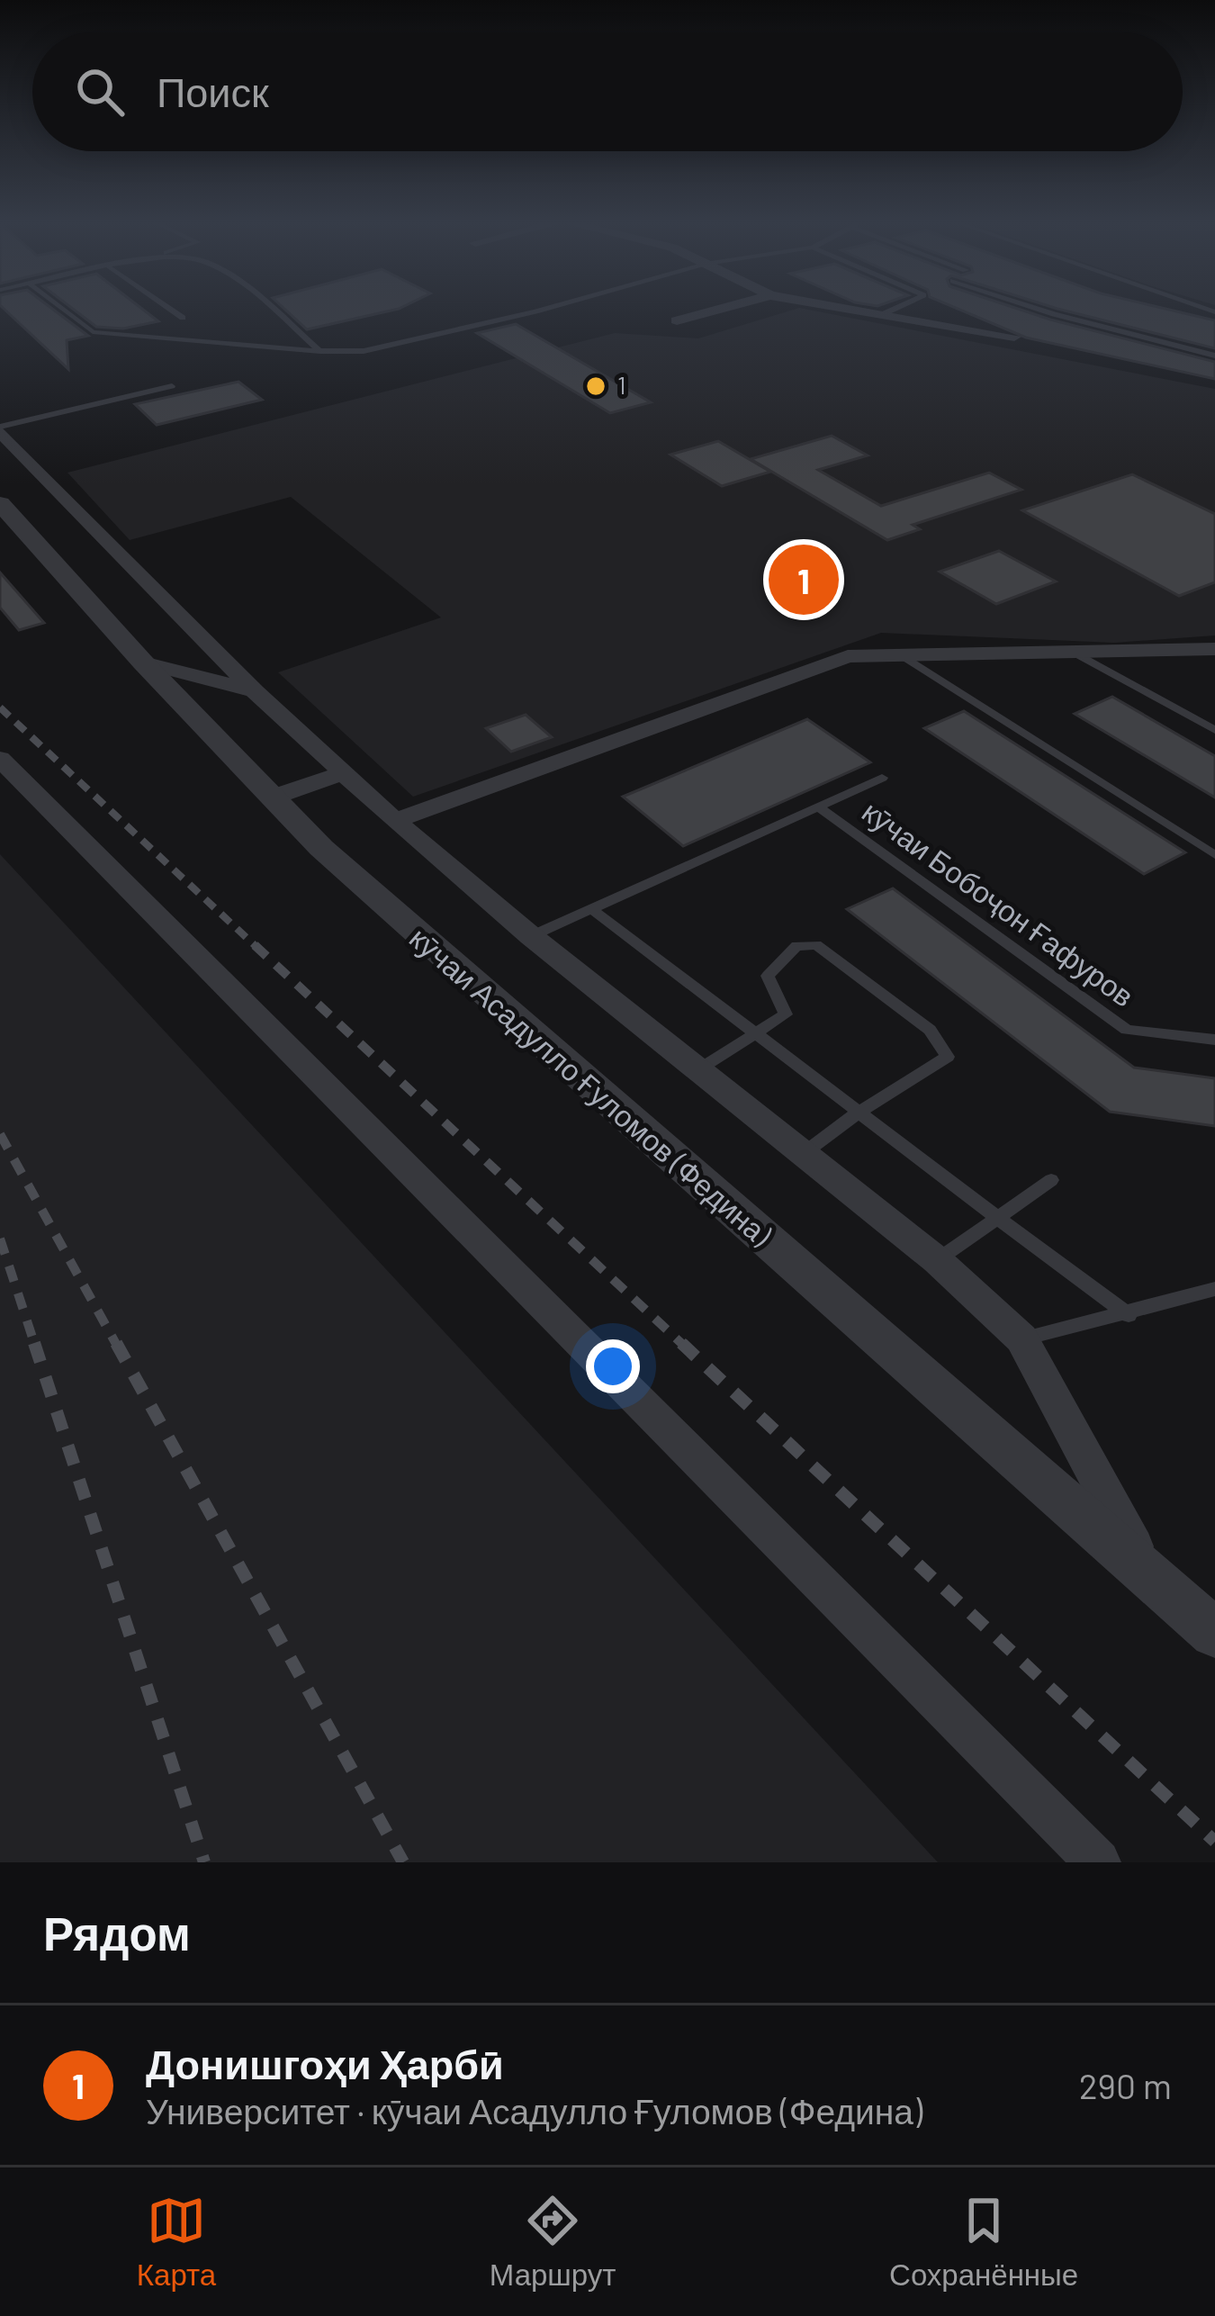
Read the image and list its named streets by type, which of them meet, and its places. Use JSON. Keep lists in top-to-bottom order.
{
  "streets": {
    "street": ["кӯчаи Асадулло Ғуломов (Федина)"],
    "lane": ["кӯчаи Бобоҷон Ғафуров"]
  },
  "places": ["1"],
  "page": {
    "search": "Поиск",
    "pins": "1",
    "heading": "Рядом",
    "list": [
      {
        "mark": "1",
        "name": "Донишгоҳи Ҳарбӣ",
        "note": "Университет · кӯчаи Асадулло Ғуломов (Федина)",
        "value": "290 m"
      }
    ],
    "nav": ["Карта", "Маршрут", "Сохранённые"]
  }
}
